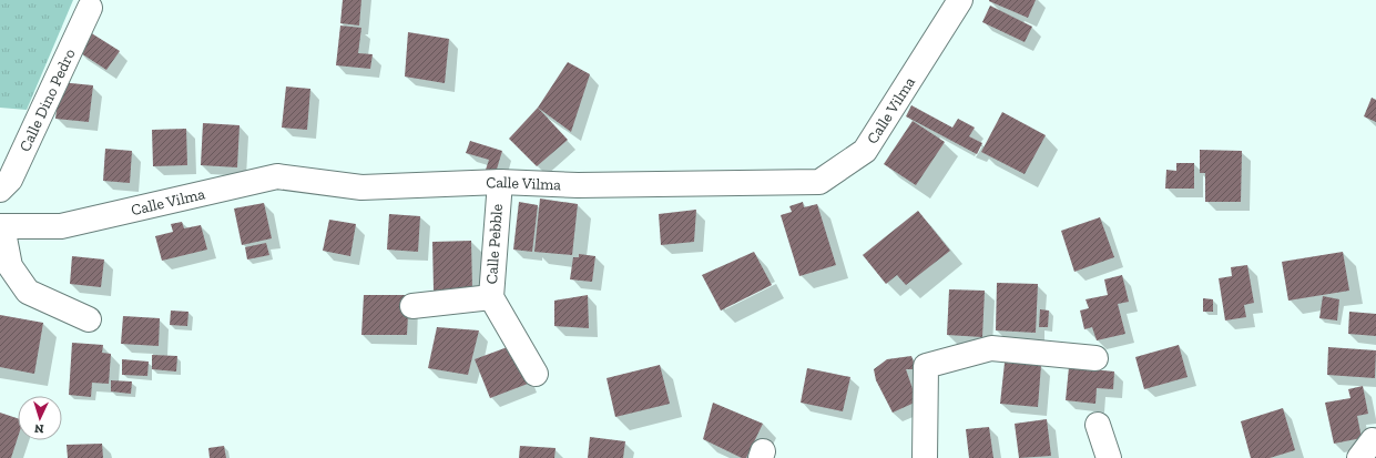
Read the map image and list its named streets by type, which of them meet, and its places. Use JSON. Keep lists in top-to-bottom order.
{
  "streets": {
    "street": ["Calle Dino Pedro", "Calle Vilma", "Calle Pebble"]
  },
  "crossings": [
    ["Calle Vilma", "Calle Pebble"]
  ],
  "north": "bottom"
}
